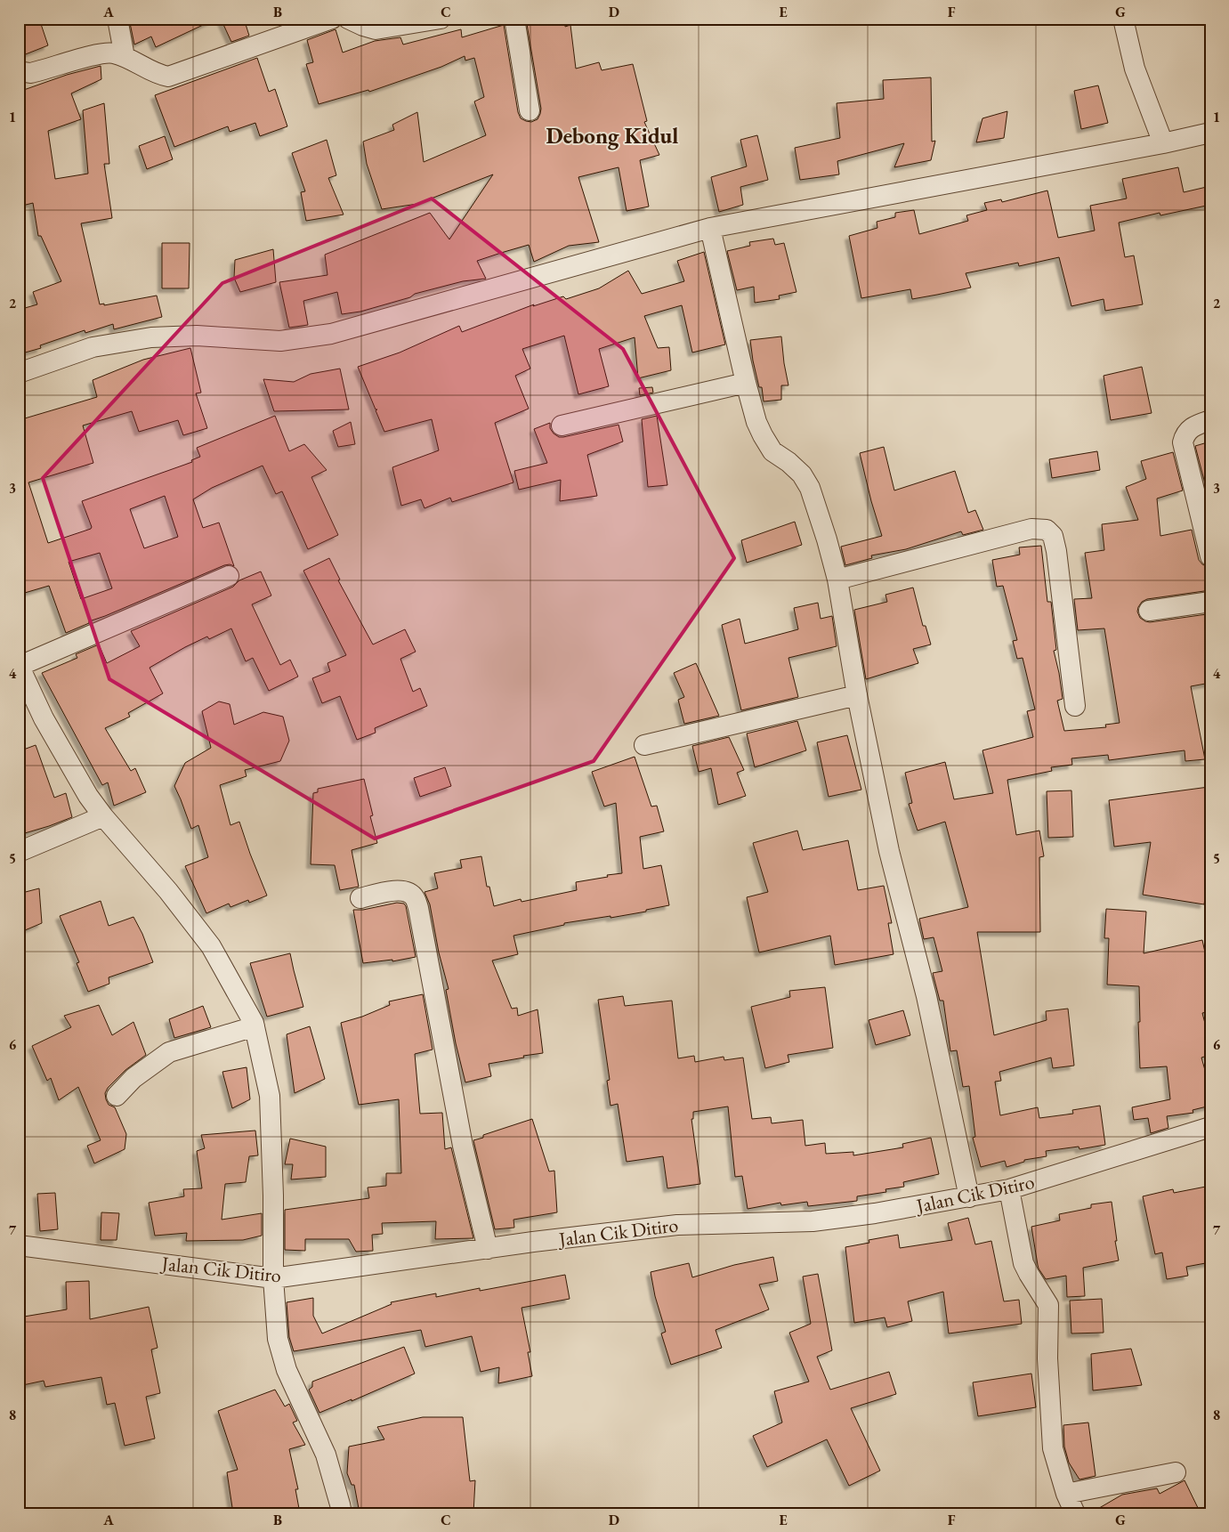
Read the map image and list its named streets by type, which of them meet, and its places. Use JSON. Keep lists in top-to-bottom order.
{
  "streets": {
    "street": ["Jalan Cik Ditiro"]
  },
  "districts": ["Debong Kidul"],
  "grid": {
    "columns": [
      "A",
      "B",
      "C",
      "D",
      "E",
      "F",
      "G"
    ],
    "rows": [
      "1",
      "2",
      "3",
      "4",
      "5",
      "6",
      "7",
      "8"
    ]
  }
}
